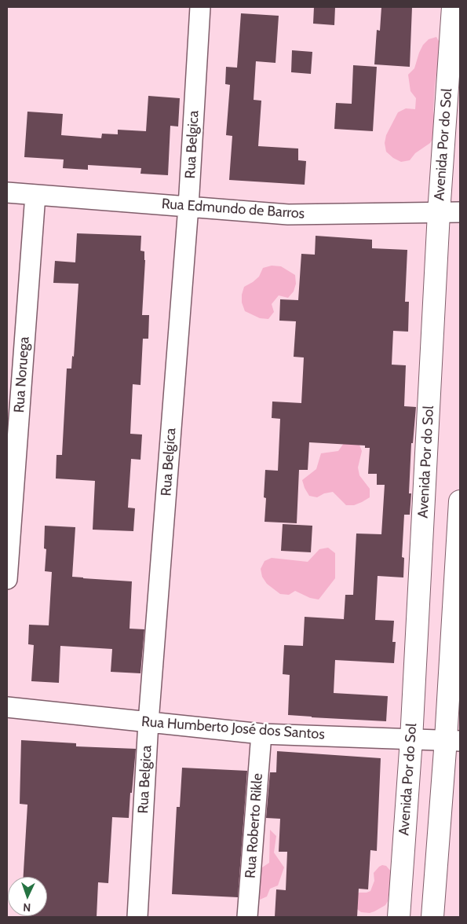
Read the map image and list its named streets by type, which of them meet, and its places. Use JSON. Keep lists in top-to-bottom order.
{
  "streets": {
    "street": [
      "Rua Belgica",
      "Avenida Por do Sol",
      "Rua Edmundo de Barros",
      "Rua Noruega",
      "Rua Humberto José dos Santos",
      "Rua Roberto Rikle"
    ]
  },
  "crossings": [
    ["Rua Belgica", "Rua Edmundo de Barros"],
    ["Rua Belgica", "Rua Humberto José dos Santos"],
    ["Avenida Por do Sol", "Rua Edmundo de Barros"],
    ["Avenida Por do Sol", "Rua Humberto José dos Santos"],
    ["Rua Edmundo de Barros", "Rua Noruega"],
    ["Rua Humberto José dos Santos", "Rua Roberto Rikle"]
  ],
  "north": "bottom"
}
